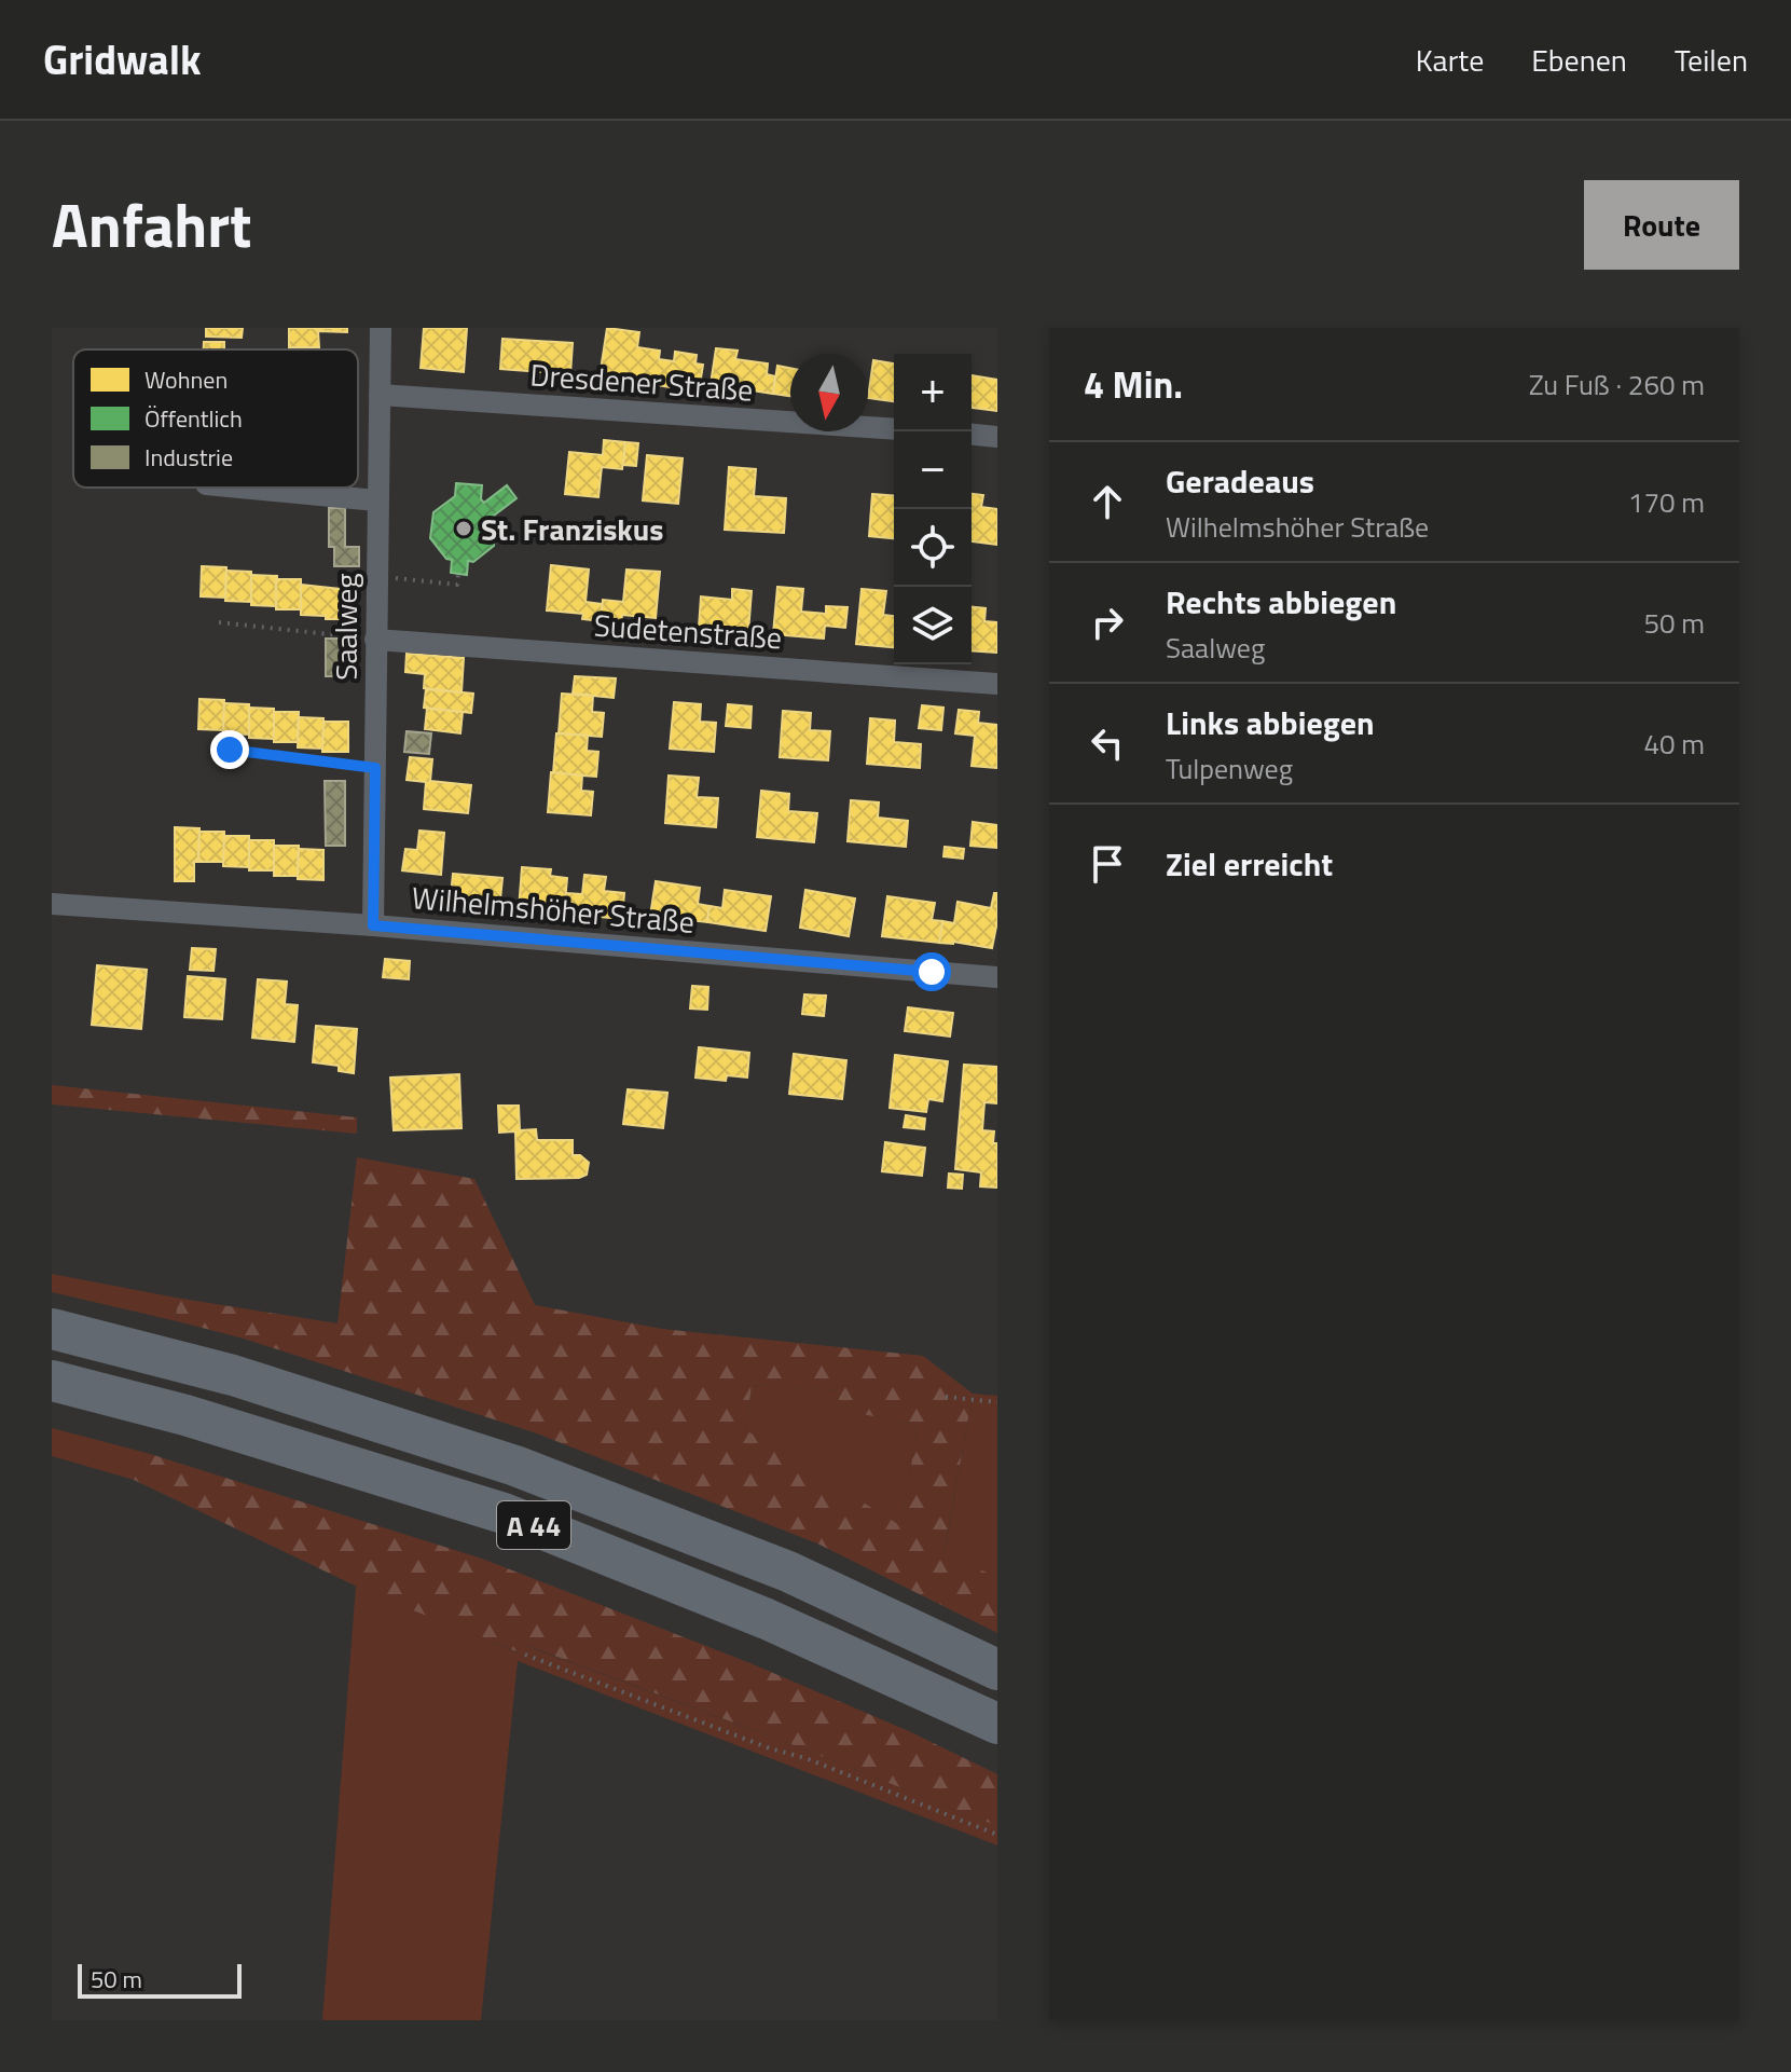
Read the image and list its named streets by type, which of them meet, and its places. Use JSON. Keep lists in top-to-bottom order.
{
  "streets": {
    "highway": ["A 44"],
    "street": [
      "Dresdener Straße",
      "Saalweg",
      "Sudetenstraße",
      "Wilhelmshöher Straße"
    ]
  },
  "crossings": [
    ["Dresdener Straße", "Saalweg"],
    ["Saalweg", "Sudetenstraße"],
    ["Saalweg", "Wilhelmshöher Straße"]
  ],
  "places": ["St. Franziskus"],
  "legend": ["Wohnen", "Öffentlich", "Industrie"],
  "scale_bar": "50 m",
  "north": "bottom",
  "page": {
    "header": "Gridwalk",
    "nav": ["Karte", "Ebenen", "Teilen"],
    "title": "Anfahrt",
    "buttons": "Route",
    "heading": ["4 Min.", "Zu Fuß · 260 m"],
    "map_buttons": ["+", "−"],
    "list": [
      ["Geradeaus", "Wilhelmshöher Straße", "170 m"],
      ["Rechts abbiegen", "Saalweg", "50 m"],
      ["Links abbiegen", "Tulpenweg", "40 m"],
      "Ziel erreicht"
    ],
    "scale": "50 m"
  }
}
